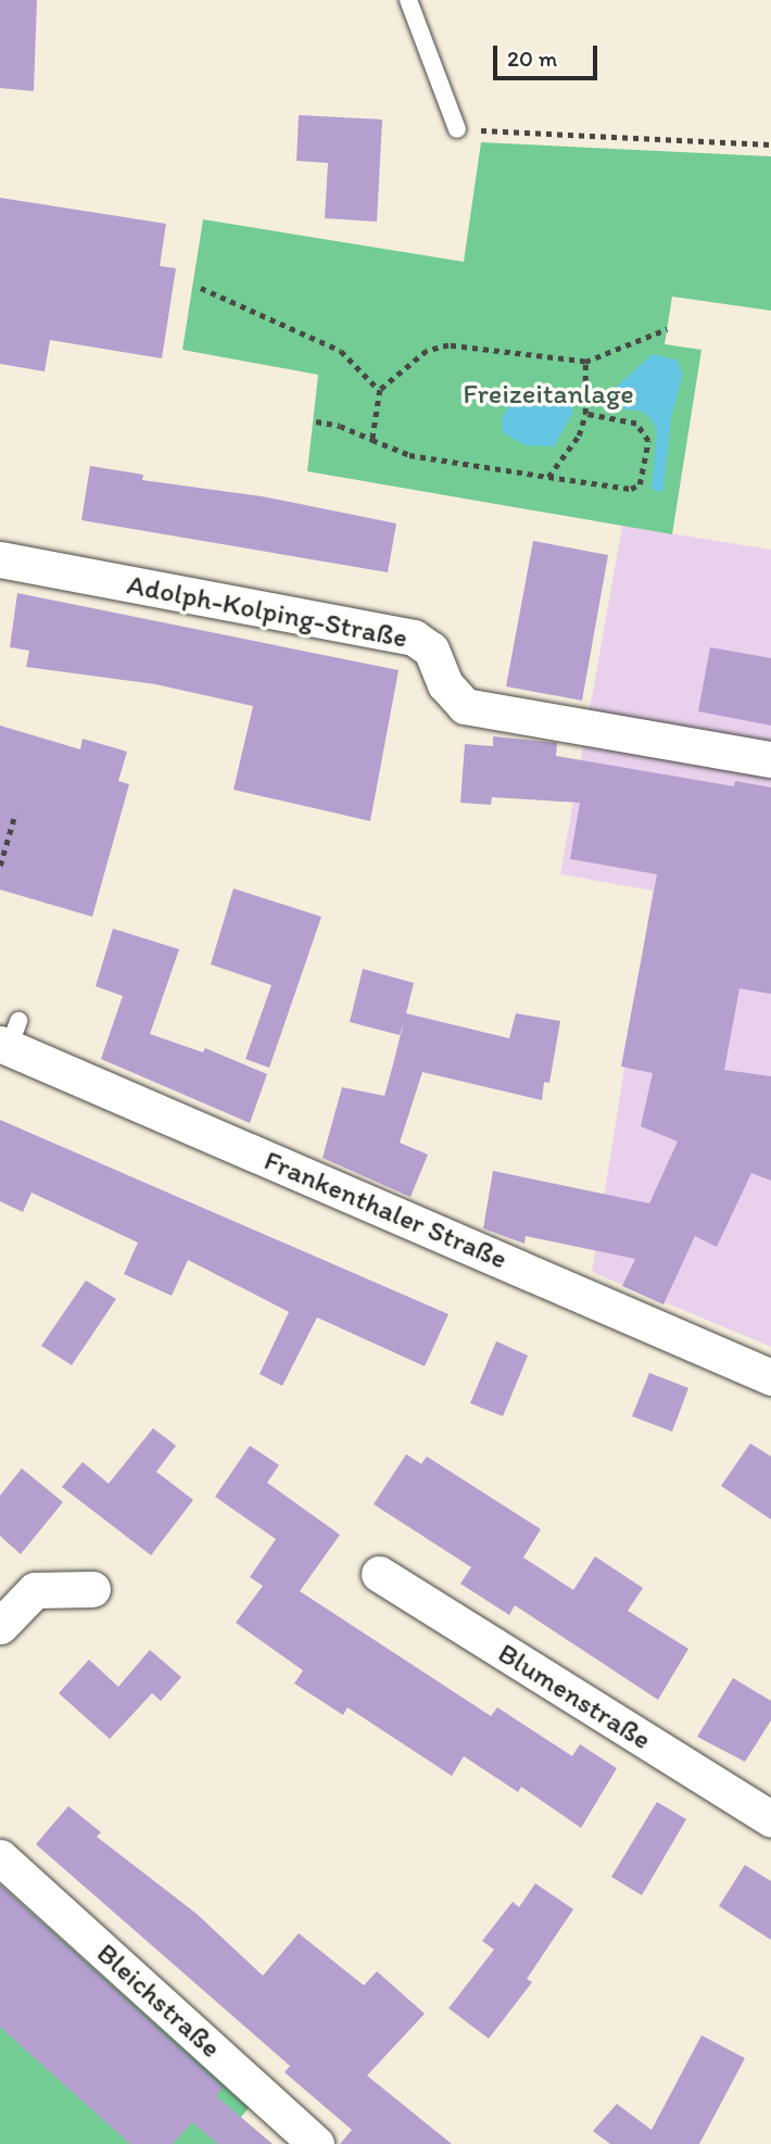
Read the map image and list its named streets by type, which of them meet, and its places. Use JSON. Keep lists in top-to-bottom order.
{
  "streets": {
    "street": [
      "Adolph-Kolping-Straße",
      "Frankenthaler Straße",
      "Blumenstraße",
      "Bleichstraße"
    ]
  },
  "parks": ["Freizeitanlage"],
  "scale_bar": "20 m"
}
